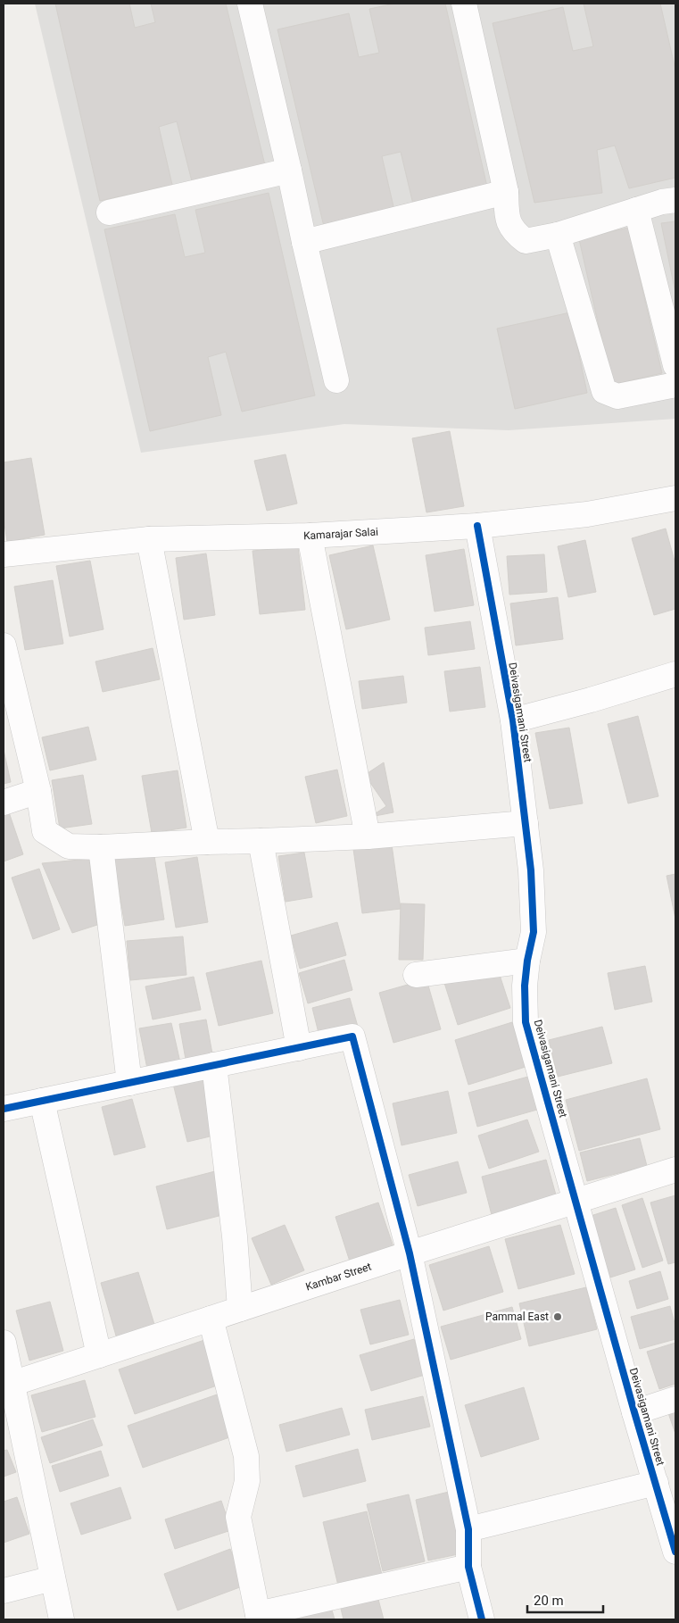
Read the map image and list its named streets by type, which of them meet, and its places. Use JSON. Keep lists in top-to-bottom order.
{
  "streets": {
    "street": ["Kamarajar Salai", "Deivasigamani Street", "Kambar Street"]
  },
  "crossings": [
    ["Kamarajar Salai", "Deivasigamani Street"],
    ["Deivasigamani Street", "Kambar Street"]
  ],
  "places": ["Pammal East"],
  "scale_bar": "20 m"
}
